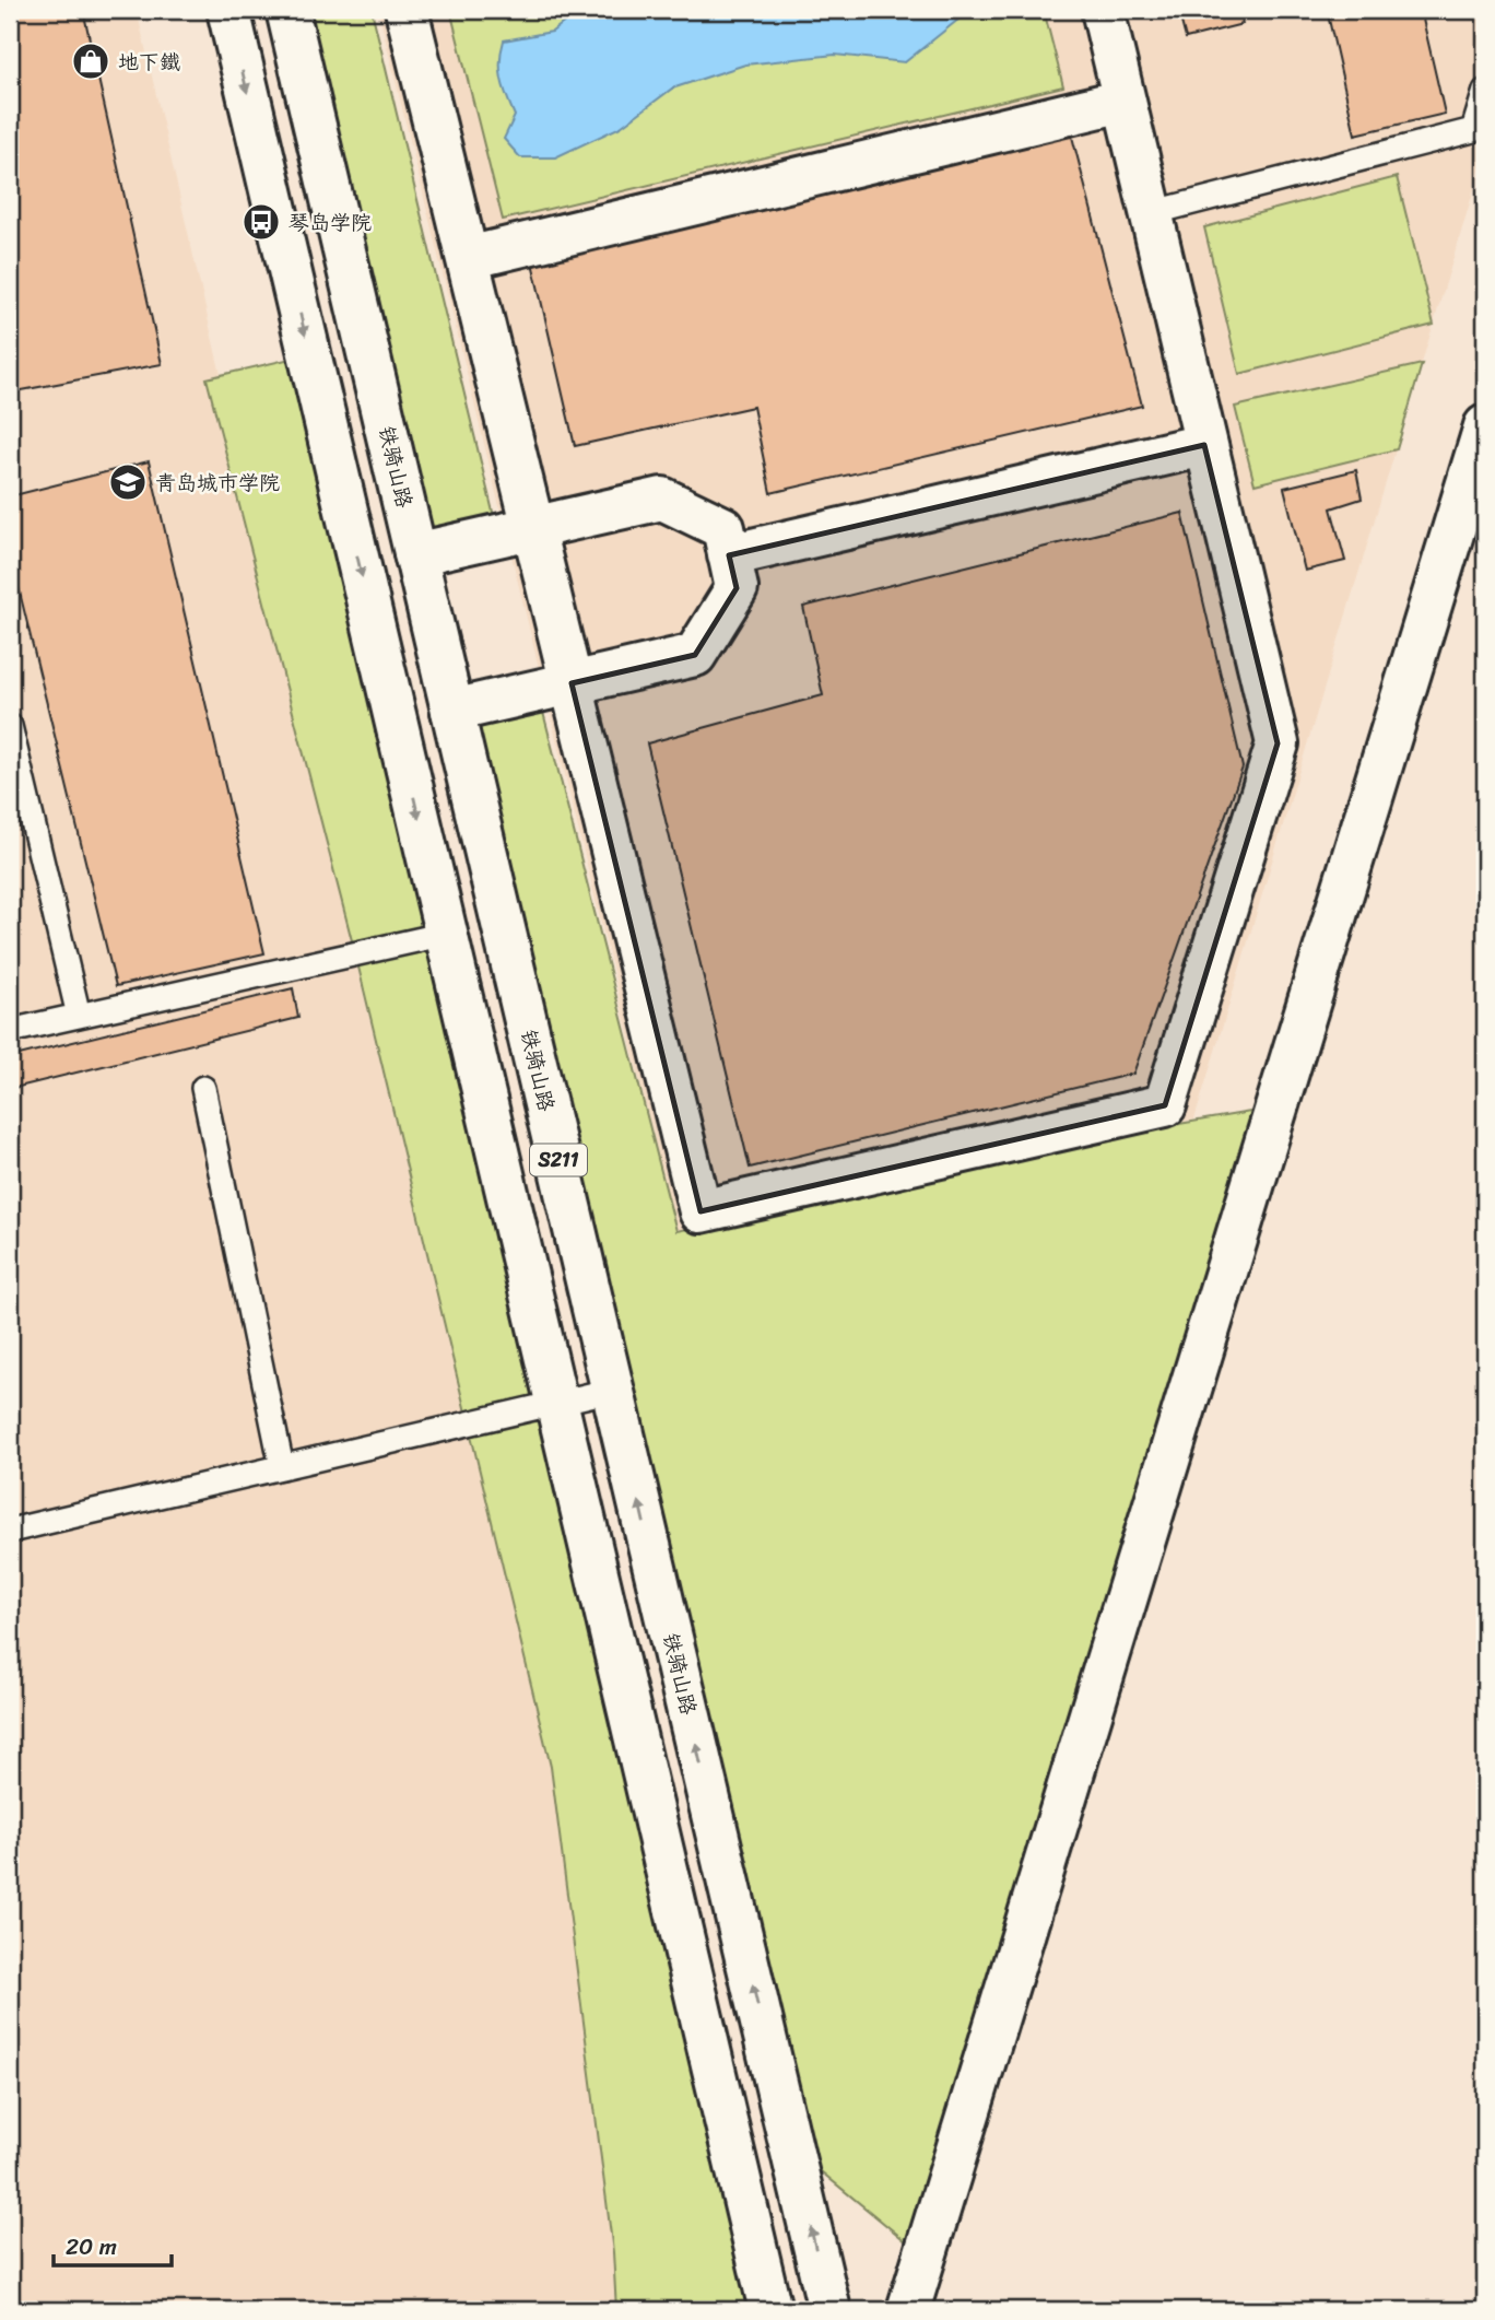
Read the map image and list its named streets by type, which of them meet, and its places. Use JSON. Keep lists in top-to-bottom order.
{
  "streets": {
    "street": ["铁骑山路", "S211"]
  },
  "places": {
    "shop": ["地下鐵"],
    "bus stop": ["琴岛学院"],
    "school or university": ["青岛城市学院"]
  },
  "scale_bar": "20 m"
}
